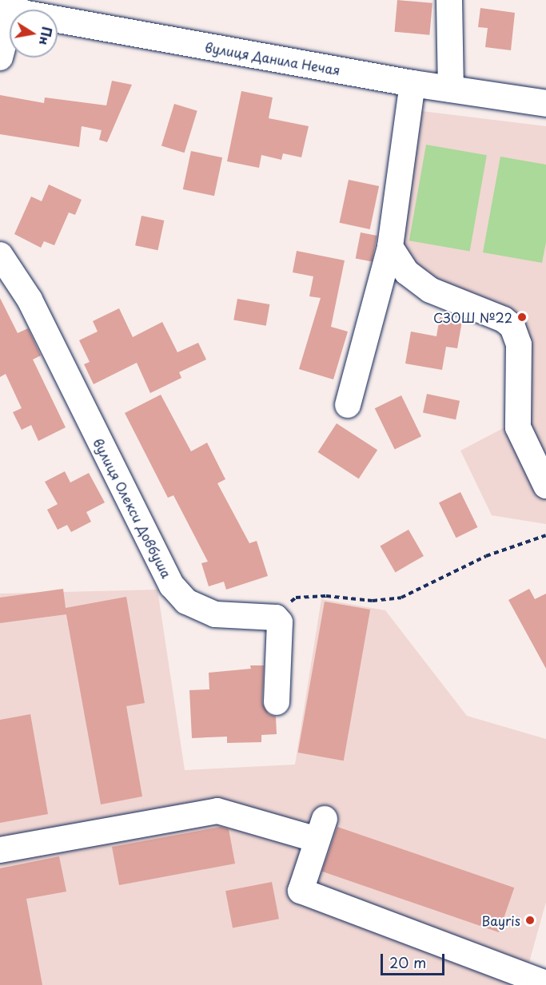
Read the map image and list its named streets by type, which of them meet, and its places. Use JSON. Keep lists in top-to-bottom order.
{
  "streets": {
    "main road": ["вулиця Данила Нечая"],
    "street": ["вулиця Олекси Довбуша"]
  },
  "places": ["СЗОШ №22", "Bayris"],
  "scale_bar": "20 m",
  "north": "right"
}
